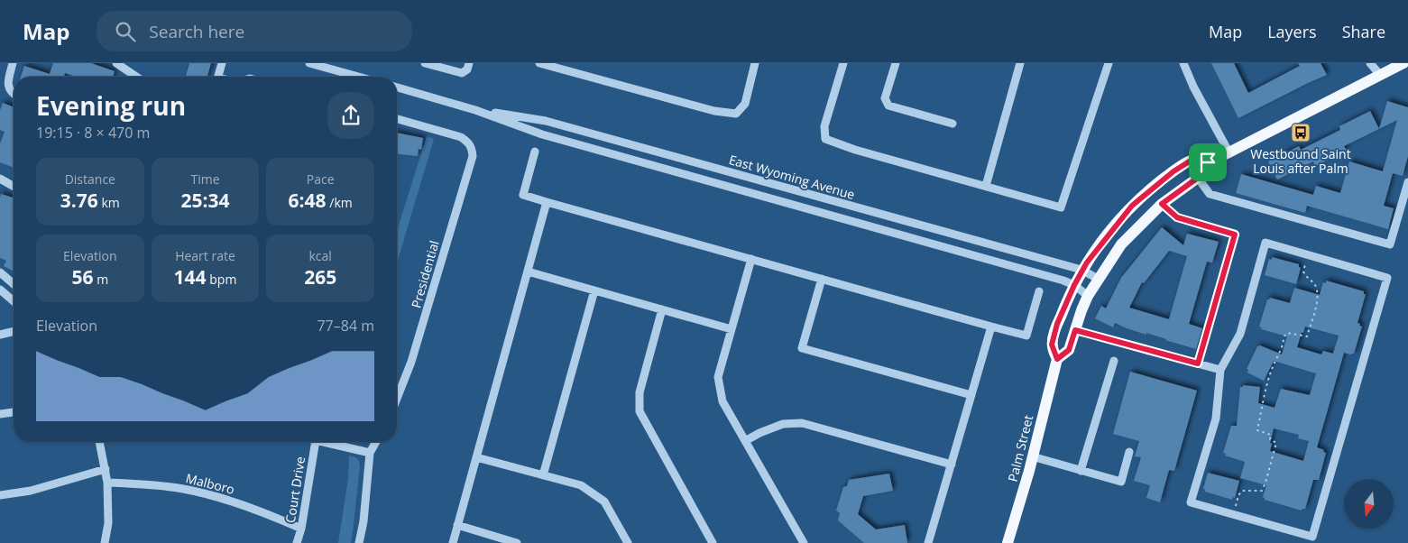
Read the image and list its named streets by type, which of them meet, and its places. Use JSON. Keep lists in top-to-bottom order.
{
  "streets": {
    "main road": ["Palm Street"],
    "street": [
      "East Wyoming Avenue",
      "Presidential",
      "Malboro",
      "Court Drive"
    ]
  },
  "crossings": [
    ["East Wyoming Avenue", "Palm Street"],
    ["Malboro", "Court Drive"]
  ],
  "places": {
    "bus stop": ["Westbound Saint Louis after Palm"]
  },
  "north": "bottom",
  "page": {
    "header": "Map",
    "search": "Search here",
    "nav": ["Map", "Layers", "Share"],
    "heading": ["Evening run", "19:15 · 8 × 470 m"],
    "stats": [
      ["Distance", "3.76 km"],
      ["Time", "25:34"],
      ["Pace", "6:48 /km"],
      ["Elevation", "56 m"],
      ["Heart rate", "144 bpm"],
      ["kcal", "265"]
    ],
    "chart": ["Elevation", "77–84 m"]
  }
}
